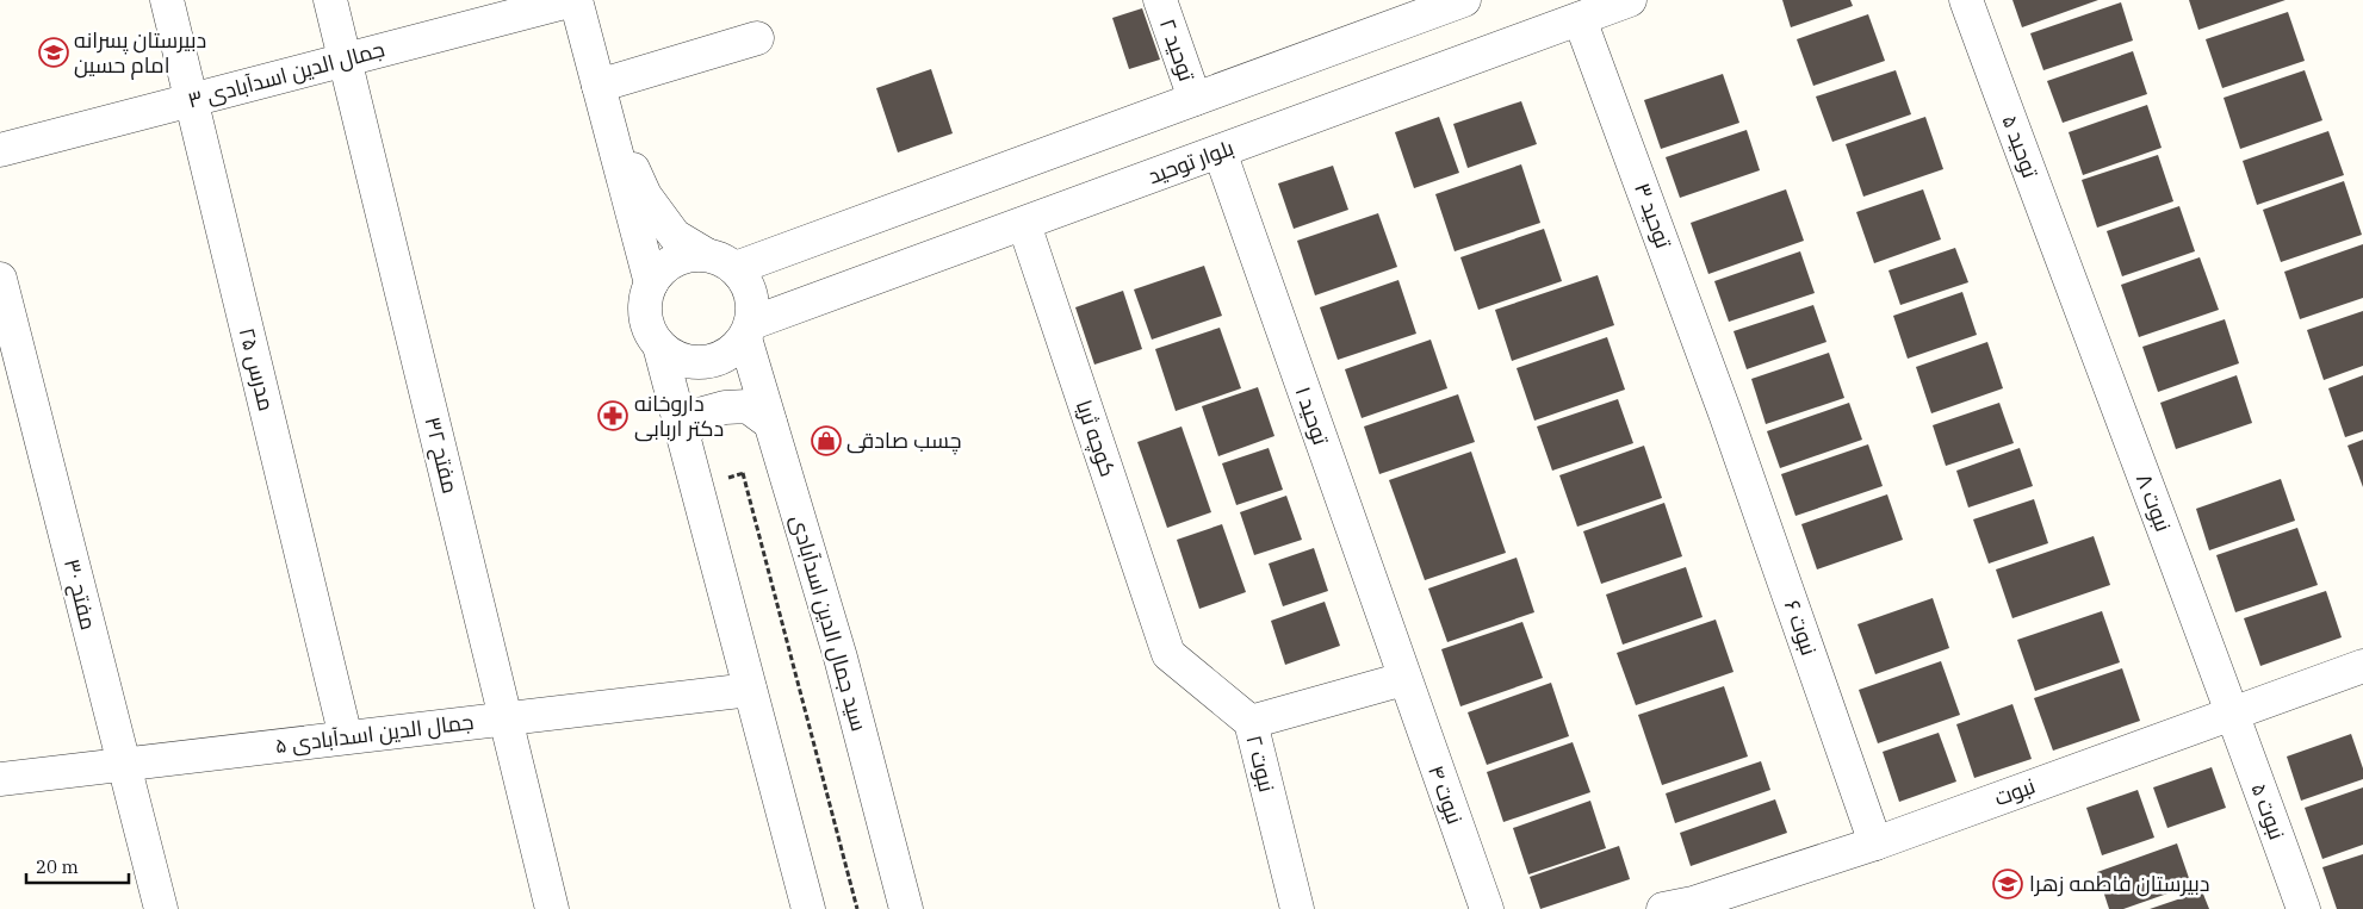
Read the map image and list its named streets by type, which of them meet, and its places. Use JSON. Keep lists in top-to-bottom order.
{
  "streets": {
    "street": [
      "توحید ۲",
      "جمال الدین اسدآبادی ۳",
      "توحید ۵",
      "بلوار توحید",
      "توحید ۳",
      "مدرس ۲۵",
      "توحید ۱",
      "کوچه ثریا",
      "مفتح ۳۲",
      "نبوت ۸",
      "مفتح ۳۰",
      "سید جمال الدین اسدآبادی",
      "نبوت ۶",
      "جمال الدین اسدآبادی ۵",
      "نبوت ۲",
      "نبوت",
      "نبوت ۴",
      "نبوت ۵"
    ]
  },
  "crossings": [
    ["جمال الدین اسدآبادی ۳", "مدرس ۲۵"],
    ["جمال الدین اسدآبادی ۳", "مفتح ۳۲"],
    ["توحید ۵", "نبوت ۸"],
    ["بلوار توحید", "توحید ۳"],
    ["بلوار توحید", "توحید ۱"],
    ["بلوار توحید", "کوچه ثریا"],
    ["بلوار توحید", "سید جمال الدین اسدآبادی"],
    ["توحید ۳", "نبوت ۶"],
    ["مدرس ۲۵", "جمال الدین اسدآبادی ۵"],
    ["توحید ۱", "نبوت ۴"],
    ["کوچه ثریا", "نبوت ۲"],
    ["مفتح ۳۲", "جمال الدین اسدآبادی ۵"],
    ["نبوت ۸", "نبوت"],
    ["نبوت ۸", "نبوت ۵"],
    ["مفتح ۳۰", "جمال الدین اسدآبادی ۵"],
    ["نبوت ۶", "نبوت"],
    ["نبوت", "نبوت ۵"]
  ],
  "places": {
    "school or university": ["دبیرستان پسرانه امام حسین", "دبیرستان فاطمه زهرا"],
    "pharmacy": ["داروخانه دکتر اربابی"],
    "shop": ["چسب صادقی"]
  },
  "scale_bar": "20 m"
}
